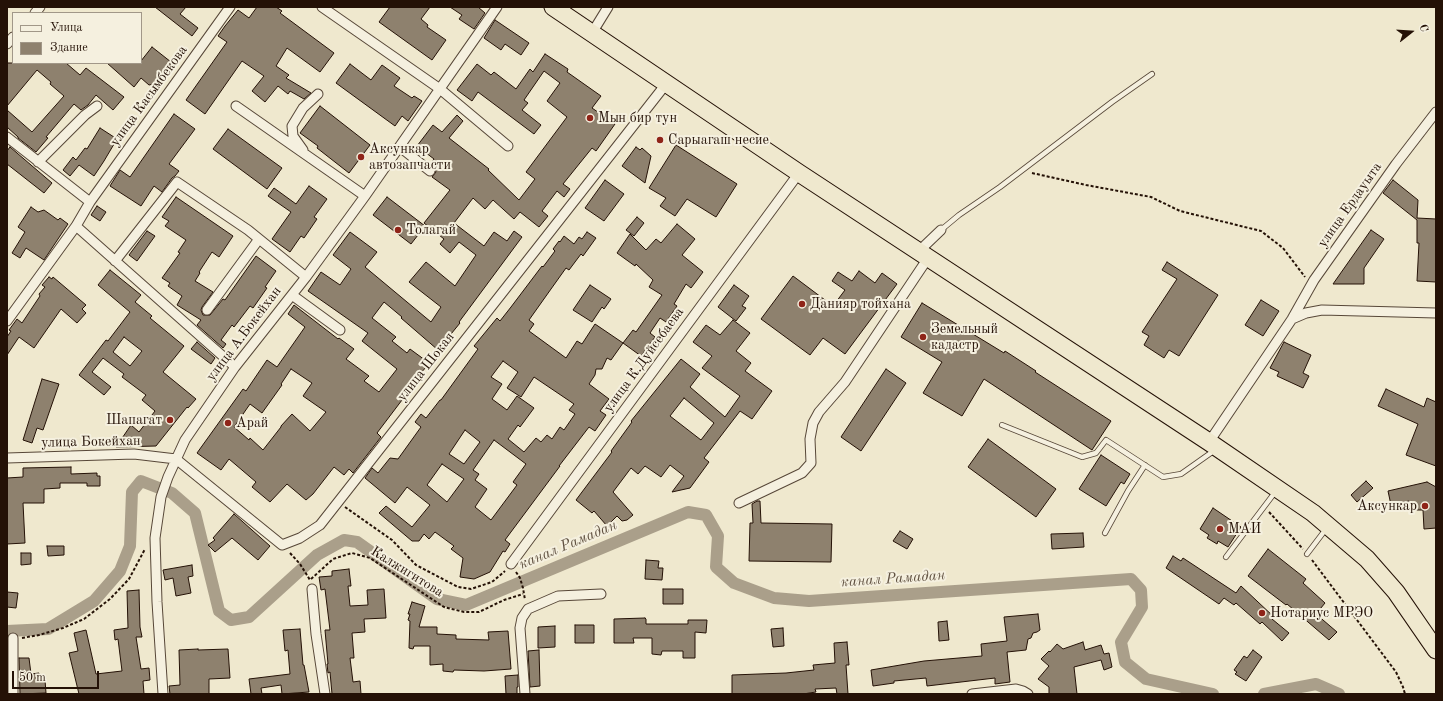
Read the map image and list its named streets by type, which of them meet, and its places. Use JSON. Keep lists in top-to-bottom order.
{
  "streets": {
    "street": [
      "улица Касымбекова",
      "улица Ердауыта",
      "улица А.Бокейхан",
      "улица К.Дуйсебаева",
      "улица Шокая",
      "улица Бокейхан"
    ],
    "path": ["Калжигитова"]
  },
  "crossings": [
    ["улица А.Бокейхан", "улица Бокейхан"],
    ["улица Шокая", "Калжигитова"]
  ],
  "water": ["канал Рамадан"],
  "places": [
    "Мын бир тун",
    "Сарыагаш несие",
    "Аксункар автозапчасти",
    "Толагай",
    "Данияр тойхана",
    "Земельный кадастр",
    "Шапагат",
    "Арай",
    "Аксункар",
    "МАИ",
    "Нотариус МРЭО"
  ],
  "legend": ["Улица", "Здание"],
  "scale_bar": "50 m",
  "north": "right"
}
